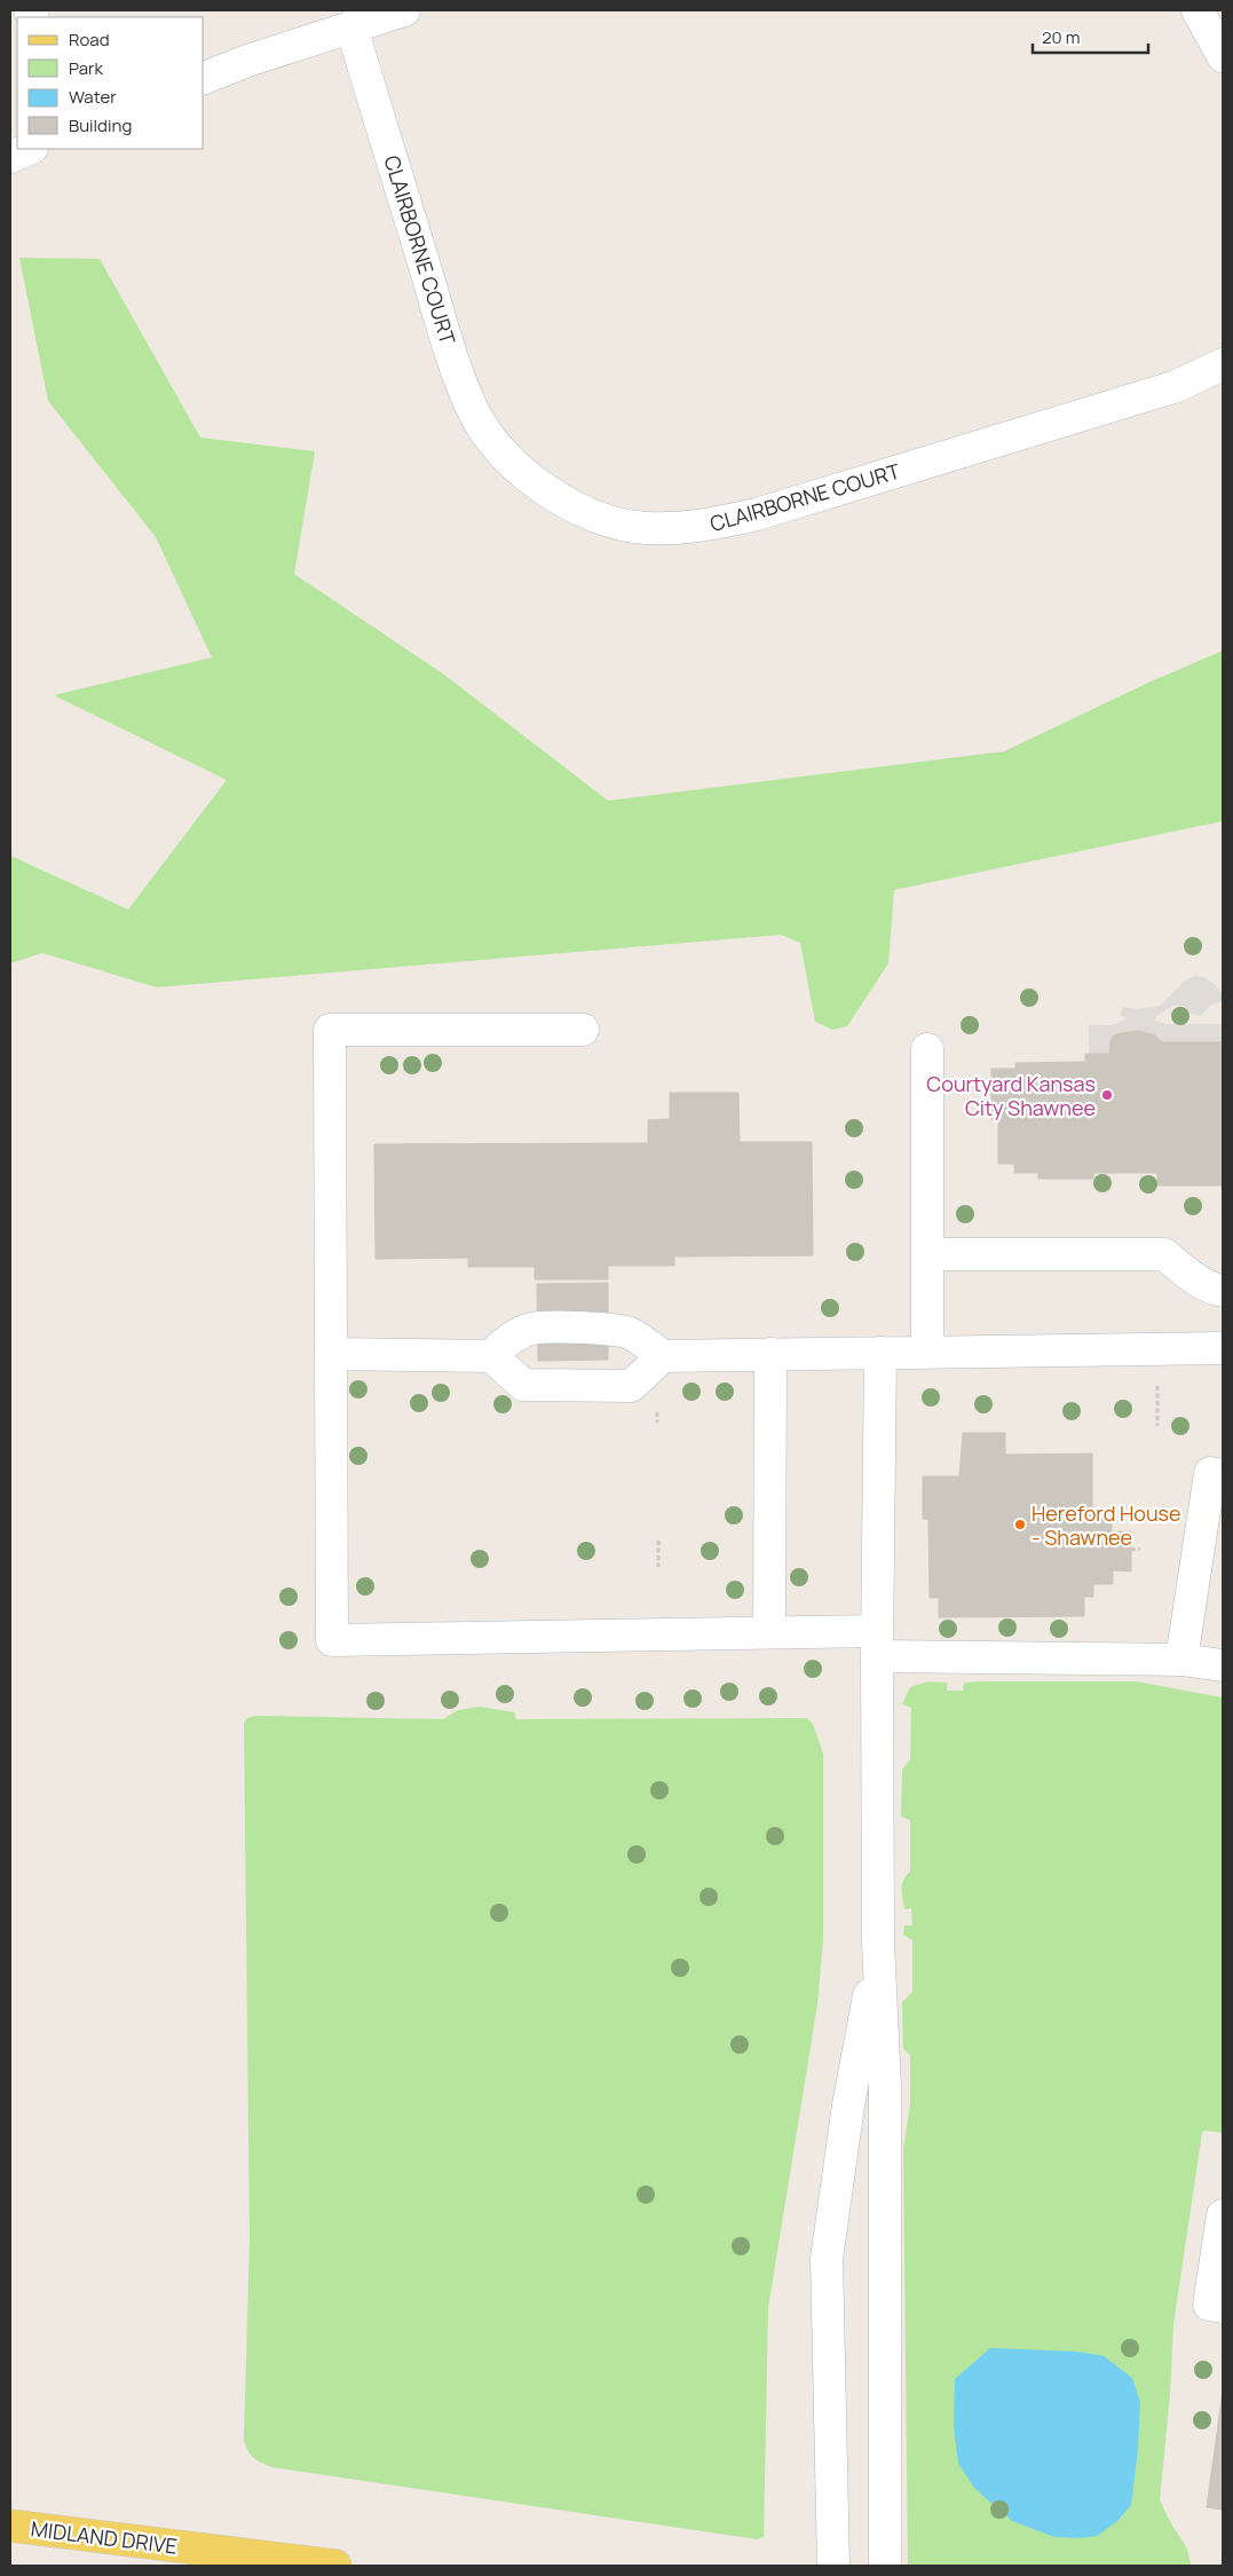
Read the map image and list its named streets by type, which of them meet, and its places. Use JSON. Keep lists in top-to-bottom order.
{
  "streets": {
    "main road": ["MIDLAND DRIVE"],
    "street": ["CLAIRBORNE COURT"]
  },
  "places": ["Courtyard Kansas City Shawnee", "Hereford House - Shawnee"],
  "legend": [
    "Road",
    "Park",
    "Water",
    "Building"
  ],
  "scale_bar": "20 m"
}
